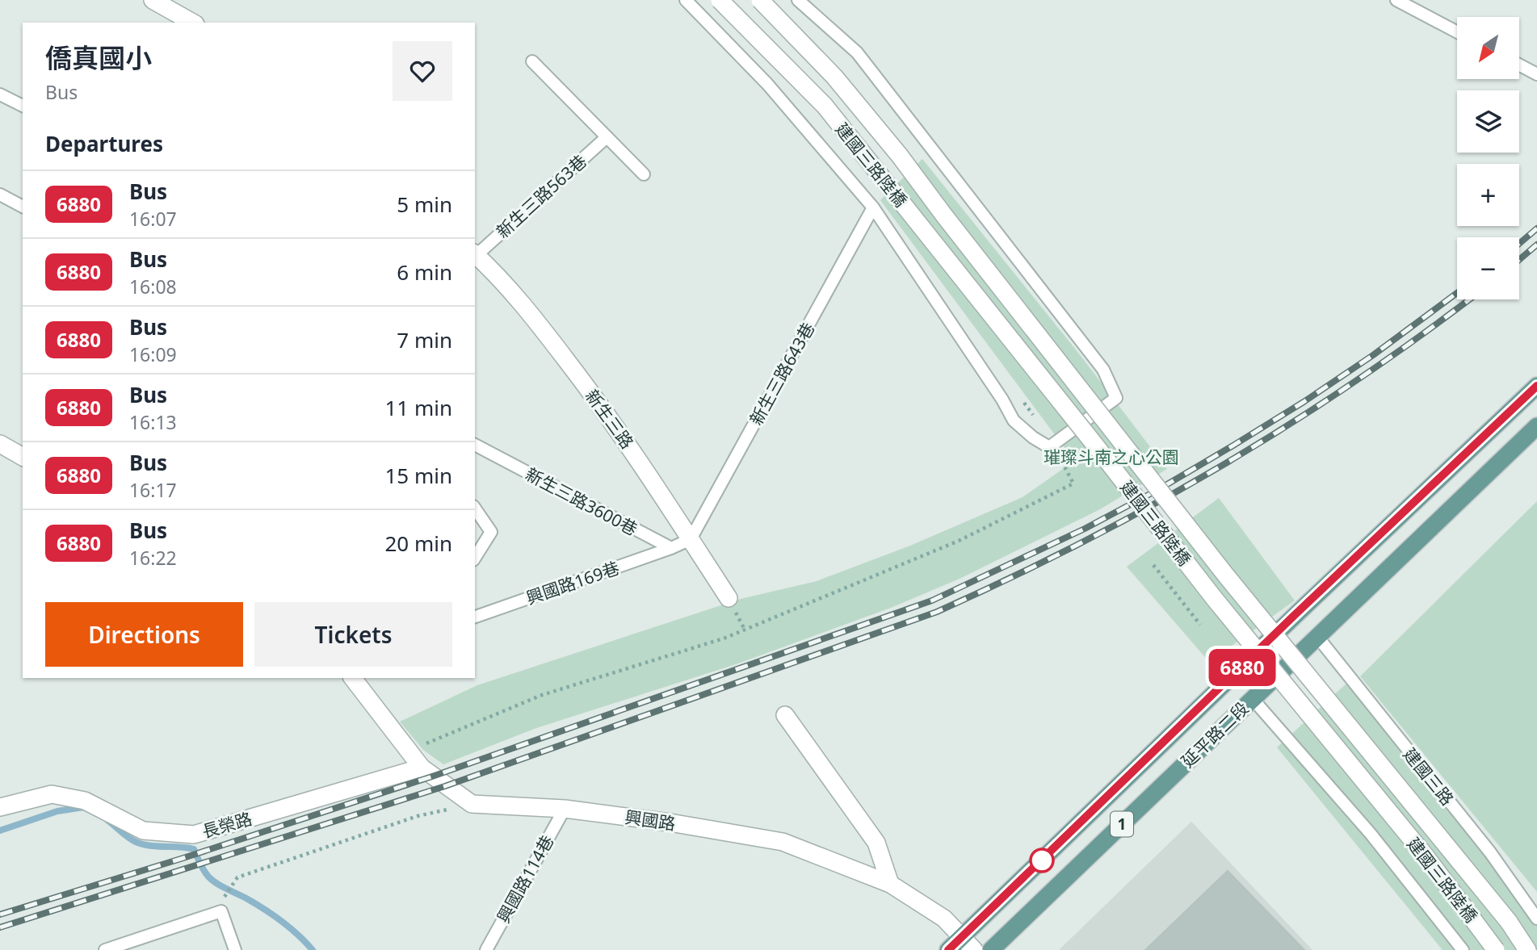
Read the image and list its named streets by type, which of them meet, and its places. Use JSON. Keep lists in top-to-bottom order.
{
  "streets": {
    "main road": ["延平路二段", "1"],
    "street": [
      "建國三路陸橋",
      "新生三路",
      "興國路",
      "長榮路"
    ],
    "lane": [
      "新生三路563巷",
      "新生三路643巷",
      "新生三路3600巷",
      "興國路169巷",
      "建國三路",
      "興國路114巷"
    ]
  },
  "crossings": [
    ["新生三路563巷", "新生三路"],
    ["新生三路643巷", "新生三路"],
    ["新生三路3600巷", "興國路169巷"],
    ["延平路二段", "建國三路"],
    ["延平路二段", "興國路"],
    ["興國路", "興國路114巷"]
  ],
  "parks": ["璀璨斗南之心公園"],
  "lines": ["bus line 6880"],
  "north": "bottom left",
  "page": {
    "on_map": "6880",
    "map_buttons": ["+", "−"],
    "heading": [
      ["僑真國小", "Bus"],
      "Departures"
    ],
    "list": [
      {
        "mark": "6880",
        "name": "Bus",
        "note": "16:07",
        "value": "5 min"
      },
      {
        "mark": "6880",
        "name": "Bus",
        "note": "16:08",
        "value": "6 min"
      },
      {
        "mark": "6880",
        "name": "Bus",
        "note": "16:09",
        "value": "7 min"
      },
      {
        "mark": "6880",
        "name": "Bus",
        "note": "16:13",
        "value": "11 min"
      },
      {
        "mark": "6880",
        "name": "Bus",
        "note": "16:17",
        "value": "15 min"
      },
      {
        "mark": "6880",
        "name": "Bus",
        "note": "16:22",
        "value": "20 min"
      }
    ],
    "buttons": ["Directions", "Tickets"]
  }
}
